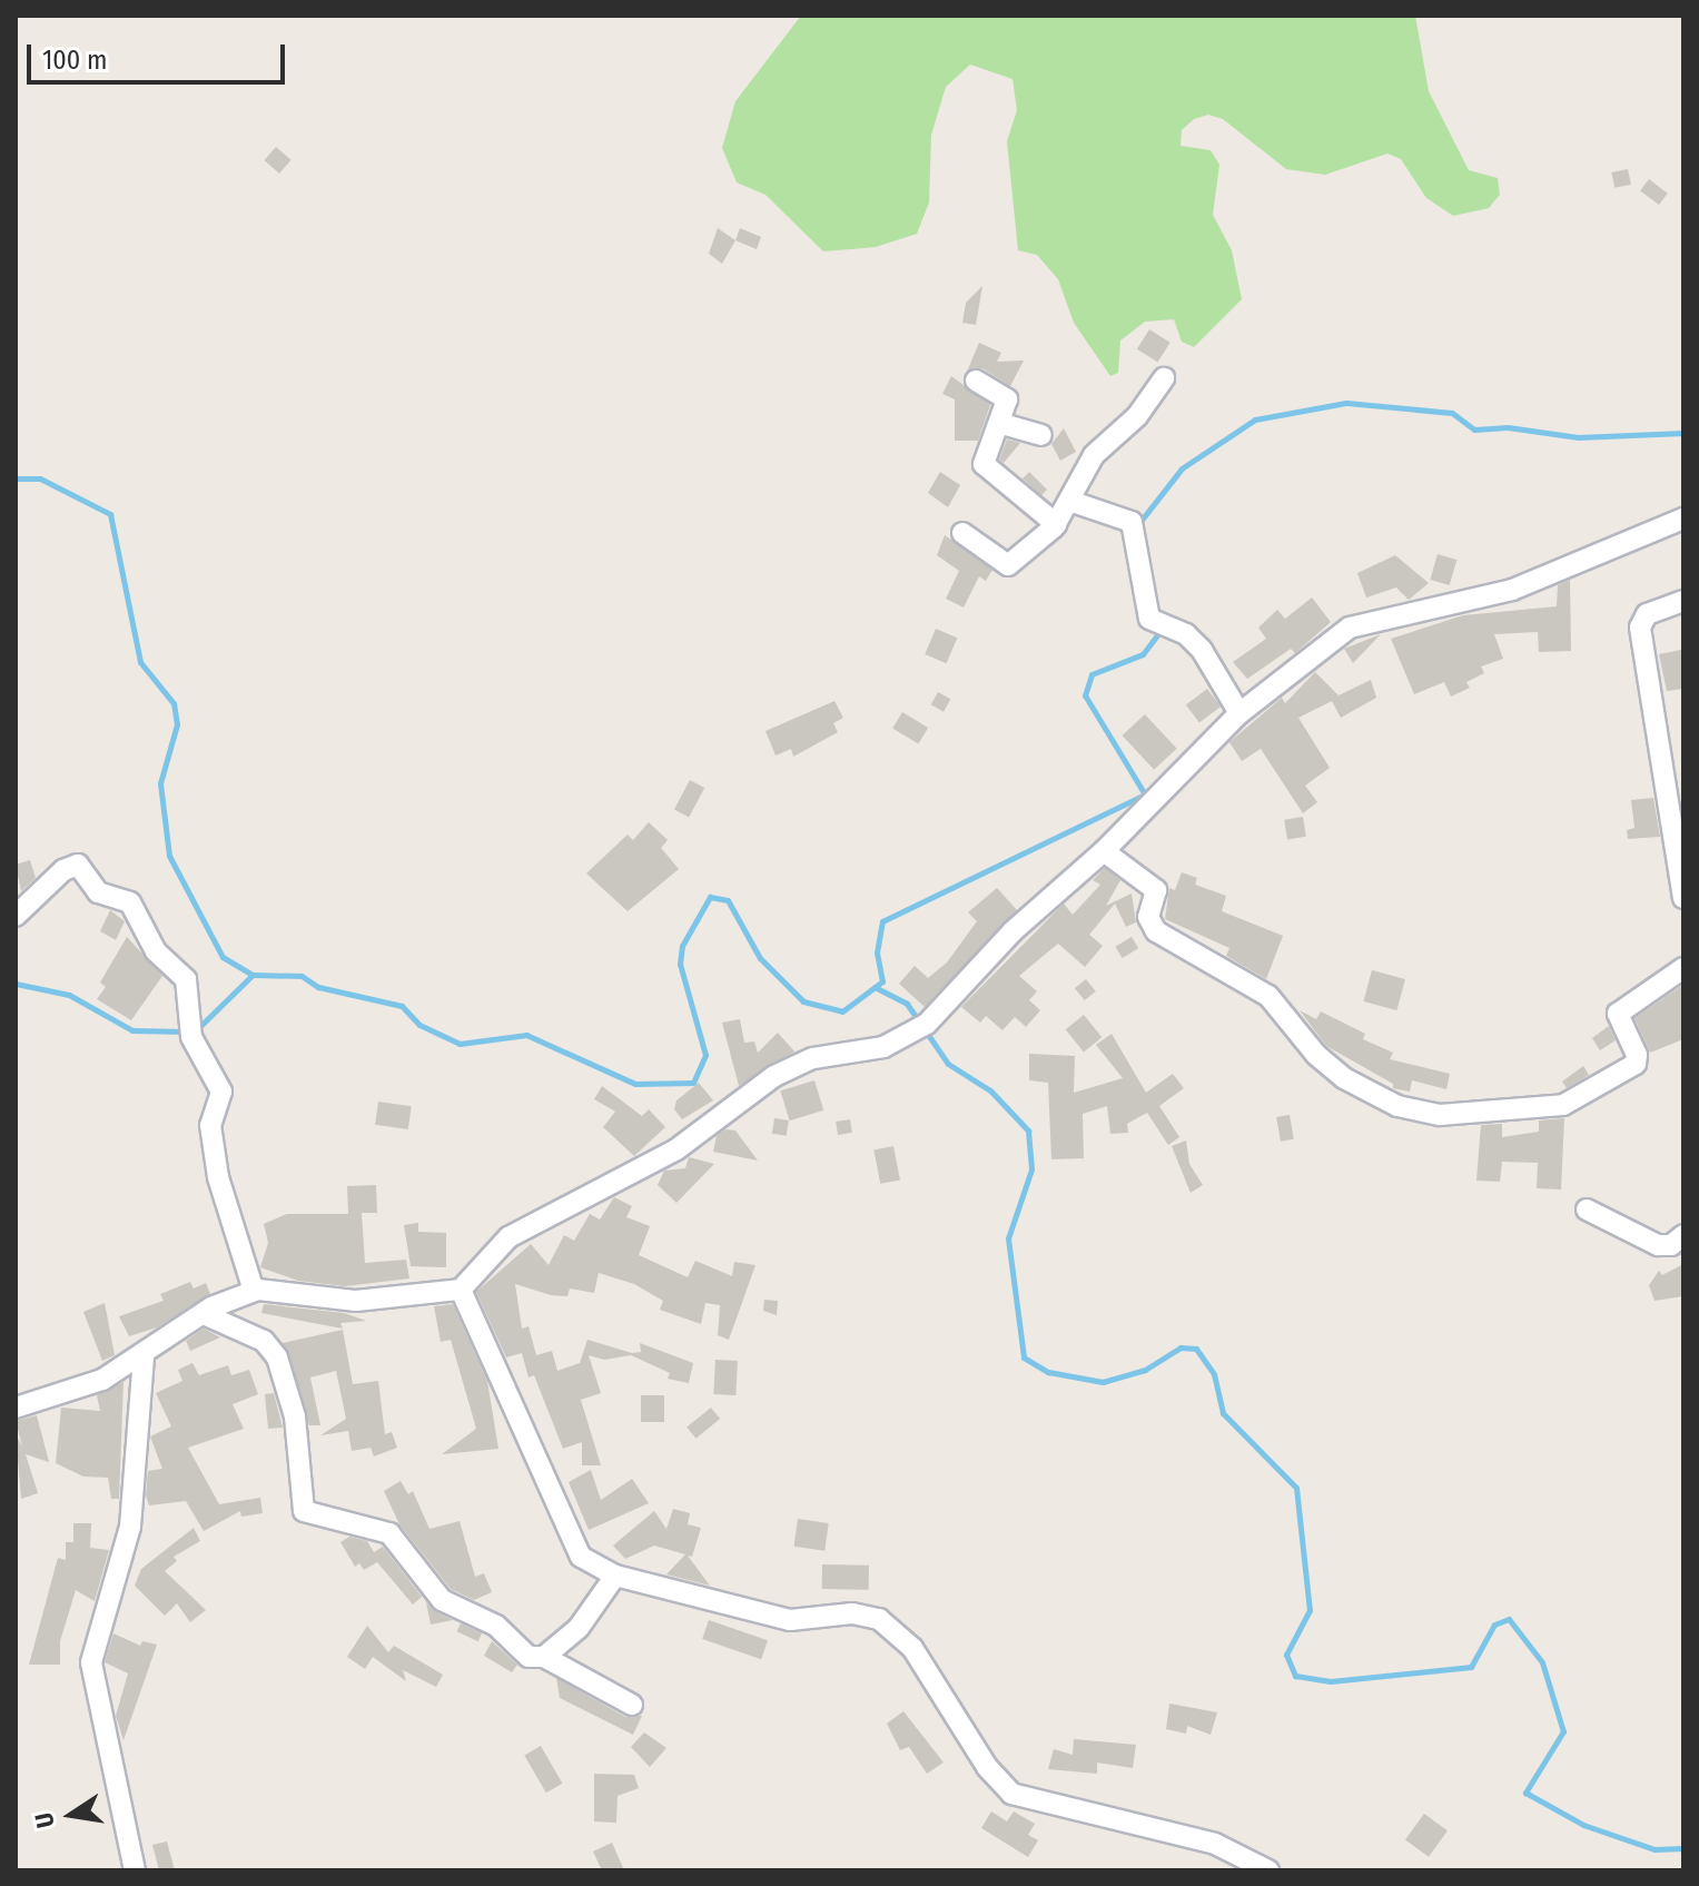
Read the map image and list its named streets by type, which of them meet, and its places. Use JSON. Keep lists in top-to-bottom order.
{
  "scale_bar": "100 m",
  "north": "left"
}
